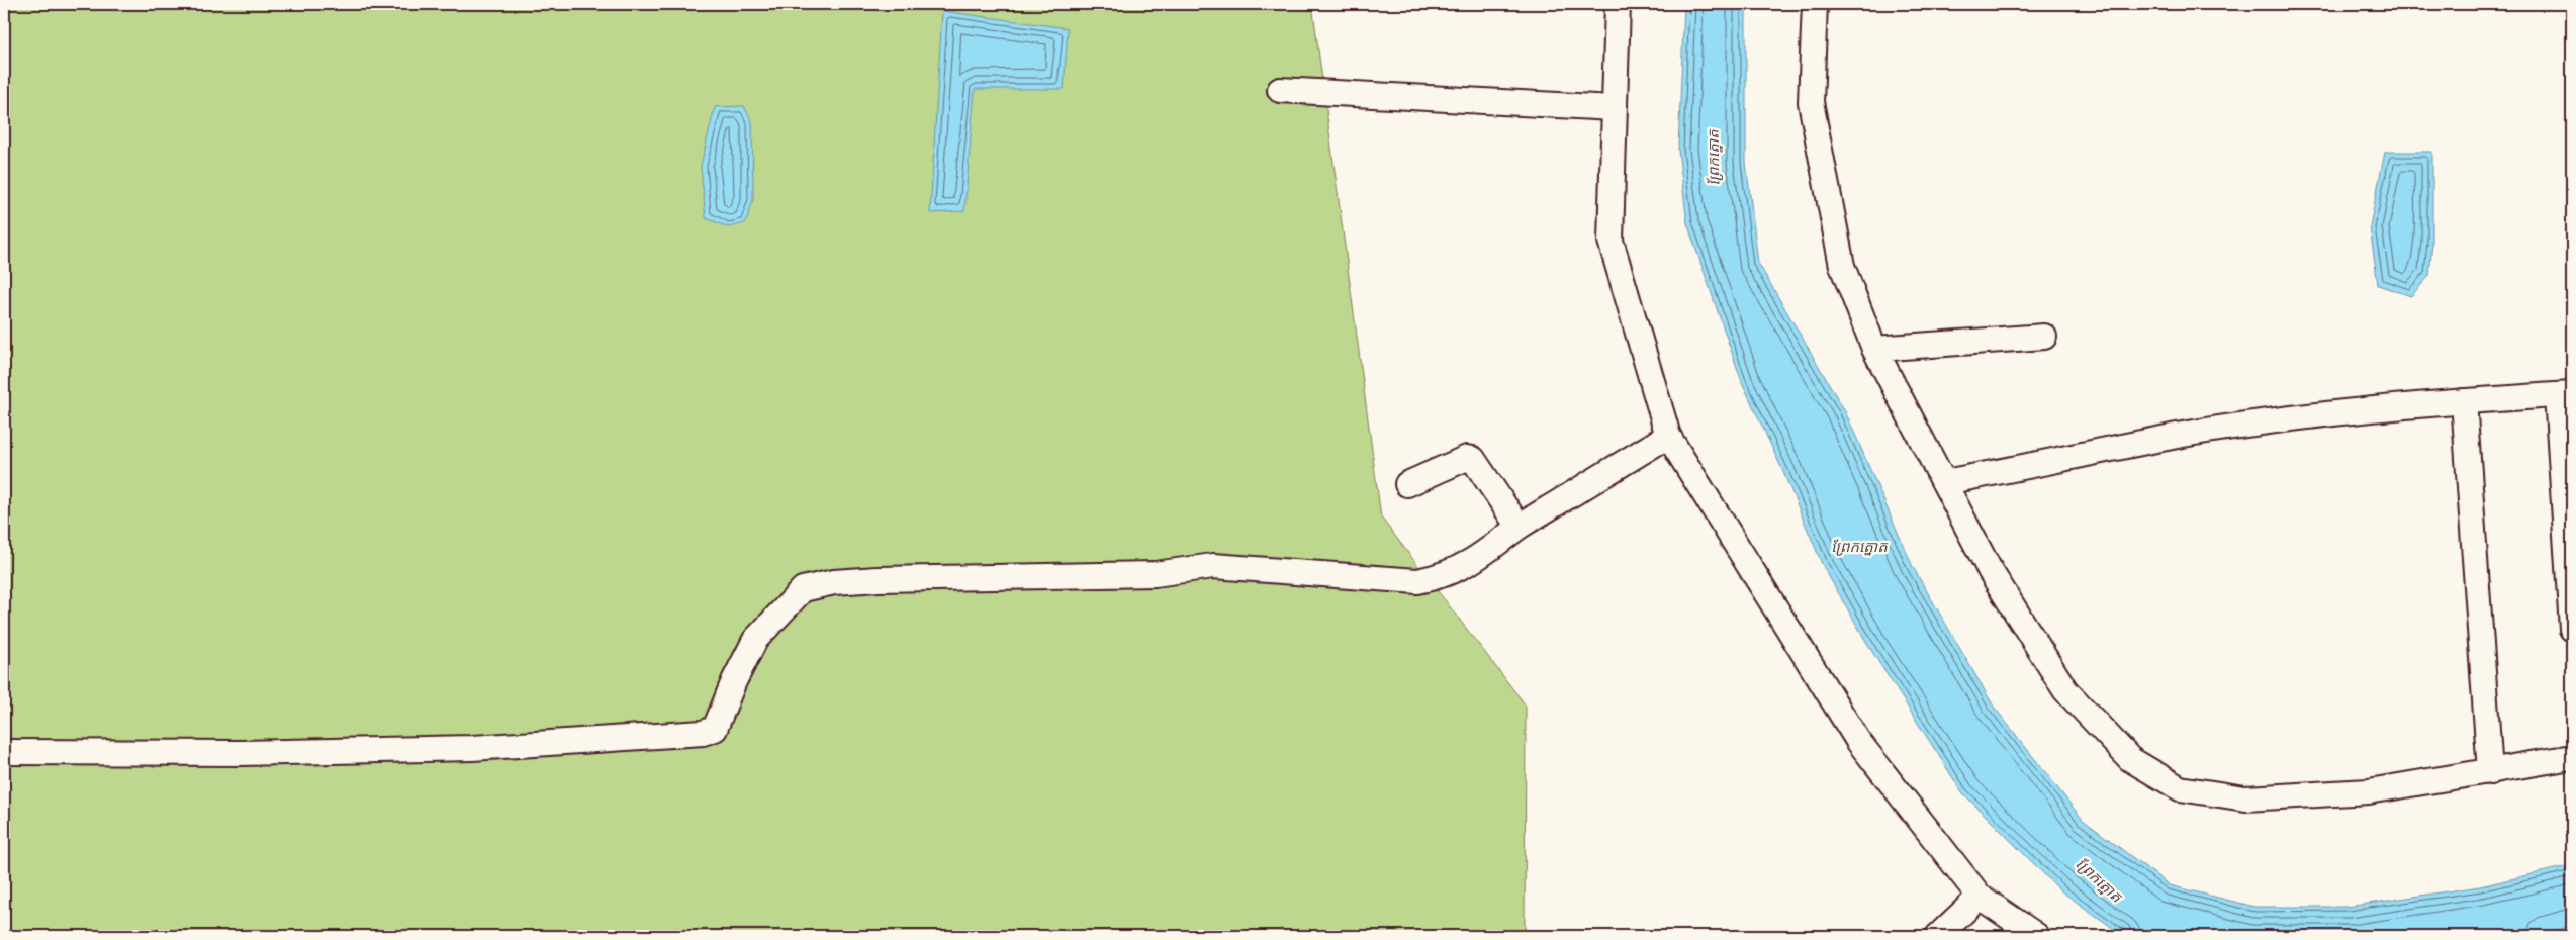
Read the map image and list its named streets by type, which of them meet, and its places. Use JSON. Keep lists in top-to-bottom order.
{
  "water": ["ព្រែកត្នោត"]
}
